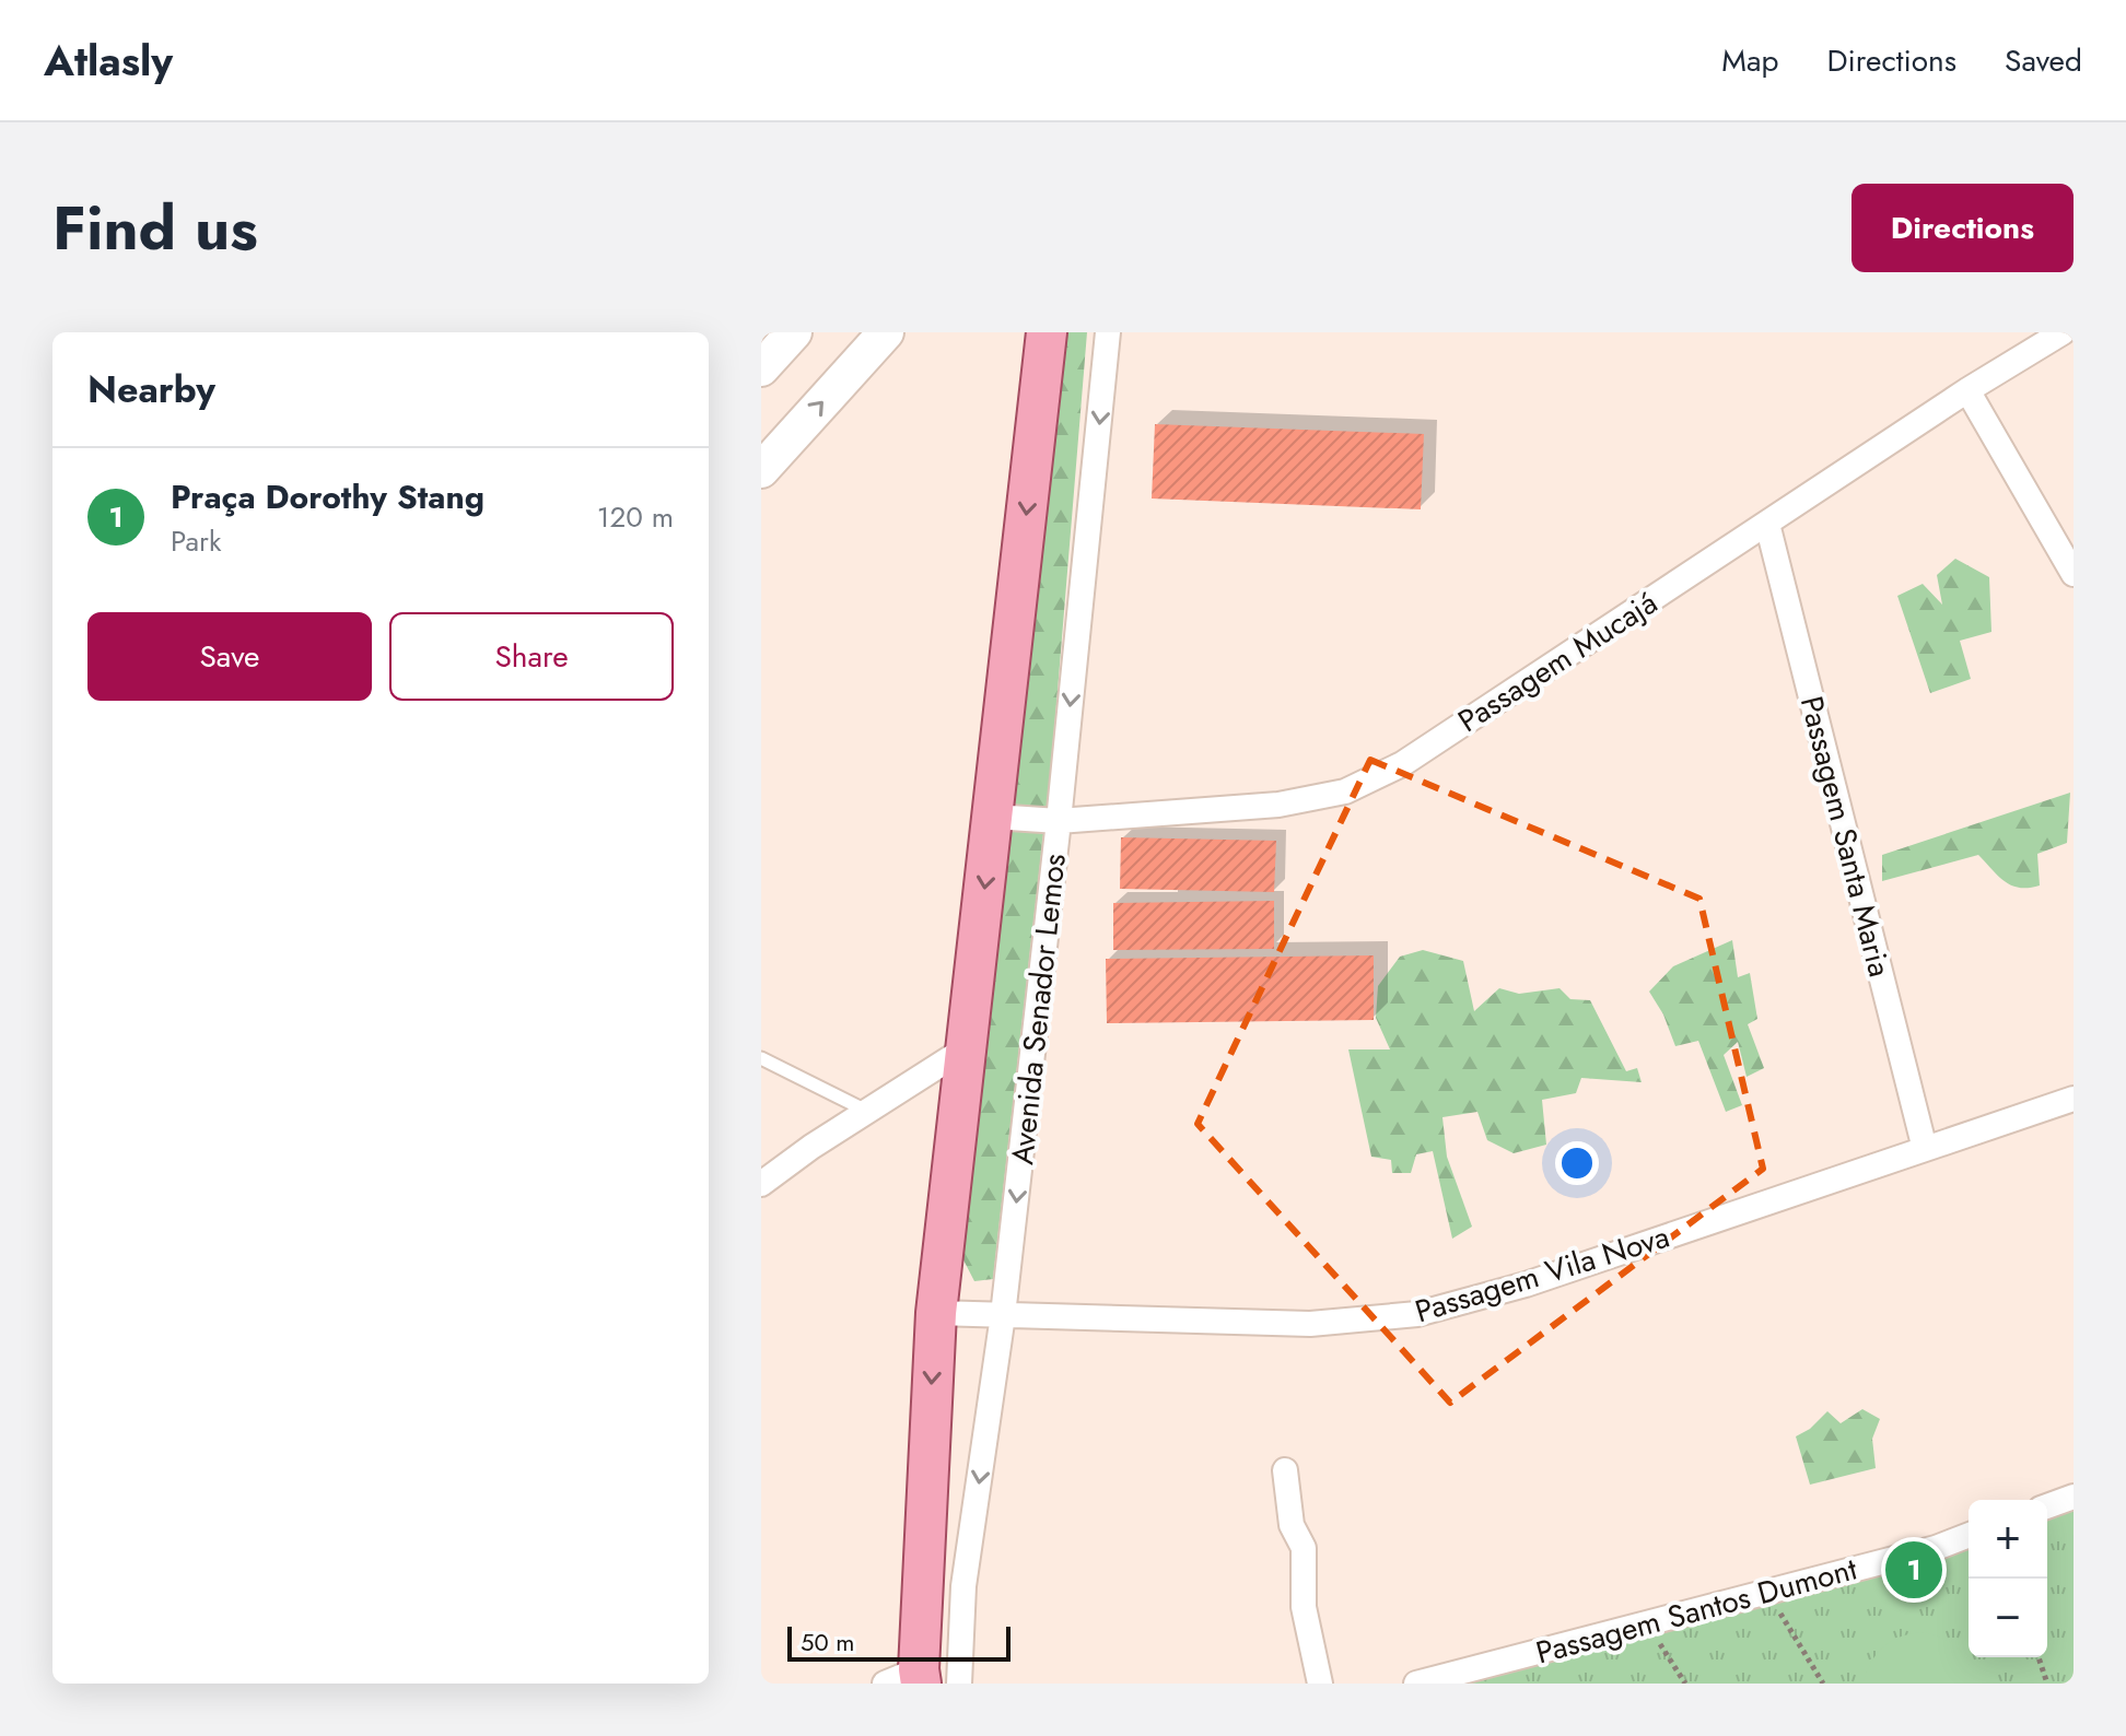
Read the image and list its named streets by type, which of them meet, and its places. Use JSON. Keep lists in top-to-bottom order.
{
  "streets": {
    "street": [
      "Passagem Mucajá",
      "Passagem Santa Maria",
      "Avenida Senador Lemos",
      "Passagem Vila Nova",
      "Passagem Santos Dumont"
    ]
  },
  "crossings": [
    ["Passagem Mucajá", "Passagem Santa Maria"],
    ["Passagem Mucajá", "Avenida Senador Lemos"],
    ["Passagem Santa Maria", "Passagem Vila Nova"],
    ["Avenida Senador Lemos", "Passagem Vila Nova"]
  ],
  "one_way": ["Avenida Senador Lemos"],
  "scale_bar": "50 m",
  "page": {
    "header": "Atlasly",
    "nav": ["Map", "Directions", "Saved"],
    "title": "Find us",
    "buttons": [
      "Directions",
      ["Save", "Share"]
    ],
    "heading": "Nearby",
    "list": [
      {
        "mark": "1",
        "name": "Praça Dorothy Stang",
        "note": "Park",
        "value": "120 m"
      }
    ],
    "map_buttons": ["+", "−"],
    "pins": "1",
    "scale": "50 m"
  }
}
